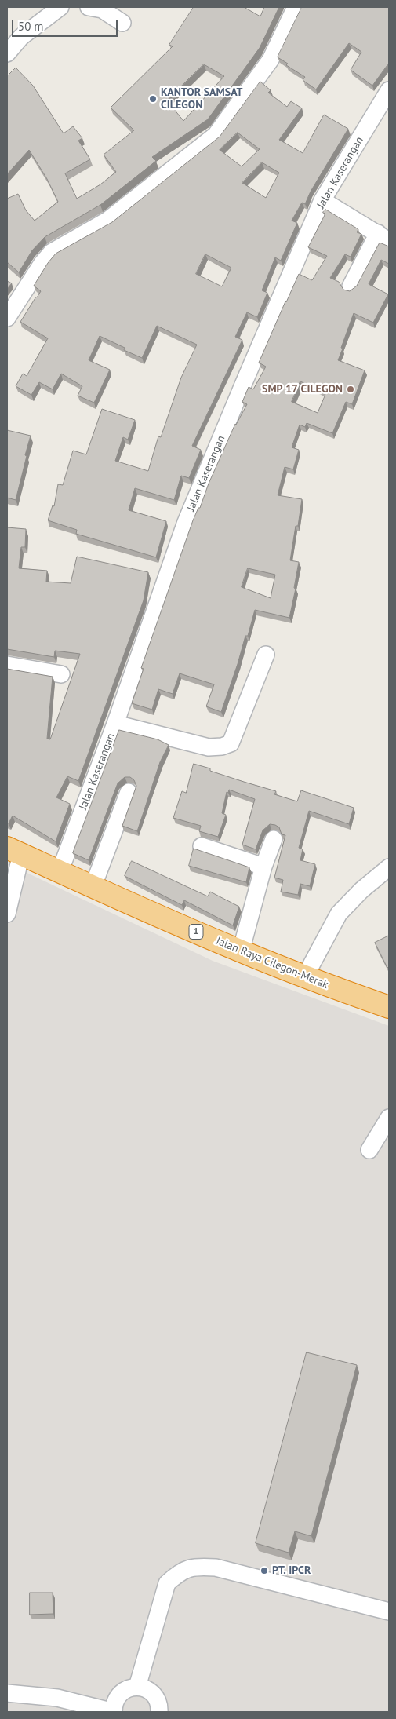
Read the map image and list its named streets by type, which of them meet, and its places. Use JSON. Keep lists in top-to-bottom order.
{
  "streets": {
    "highway": ["1", "Jalan Raya Cilegon-Merak"],
    "street": ["Jalan Kaserangan"]
  },
  "crossings": [
    ["Jalan Kaserangan", "Jalan Raya Cilegon-Merak"]
  ],
  "places": ["KANTOR SAMSAT CILEGON", "SMP 17 CILEGON", "PT. IPCR"],
  "scale_bar": "50 m"
}
